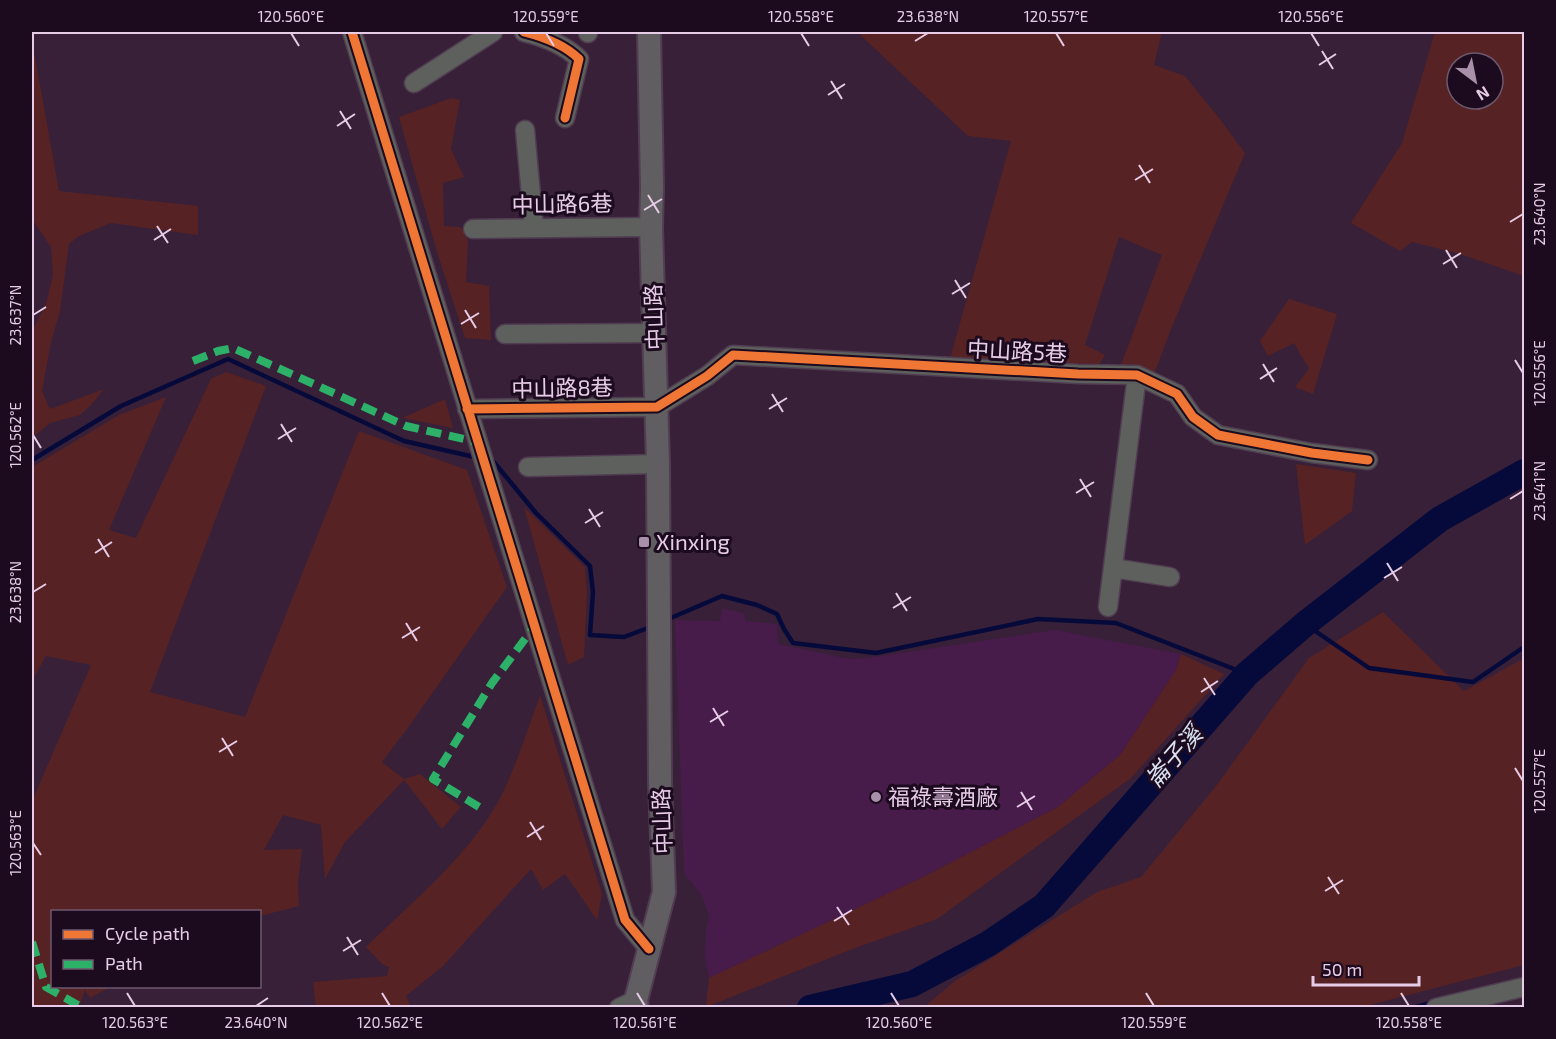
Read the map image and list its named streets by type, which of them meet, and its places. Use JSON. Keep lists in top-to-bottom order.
{
  "streets": {
    "main road": ["中山路"],
    "street": ["中山路6巷", "中山路5巷", "中山路8巷"]
  },
  "crossings": [
    ["中山路6巷", "中山路"],
    ["中山路", "中山路5巷"],
    ["中山路", "中山路8巷"],
    ["中山路5巷", "中山路8巷"]
  ],
  "water": ["崙子溪"],
  "places": {
    "transit": ["Xinxing"],
    "other": ["福祿壽酒廠"]
  },
  "legend": ["Cycle path", "Path"],
  "scale_bar": "50 m",
  "north": "bottom right",
  "coordinates": [
    "120.560°E",
    "120.559°E",
    "120.558°E",
    "23.638°N",
    "120.557°E",
    "120.556°E",
    "23.640°N",
    "23.637°N",
    "120.562°E",
    "23.641°N",
    "120.563°E",
    "120.561°E"
  ]
}
